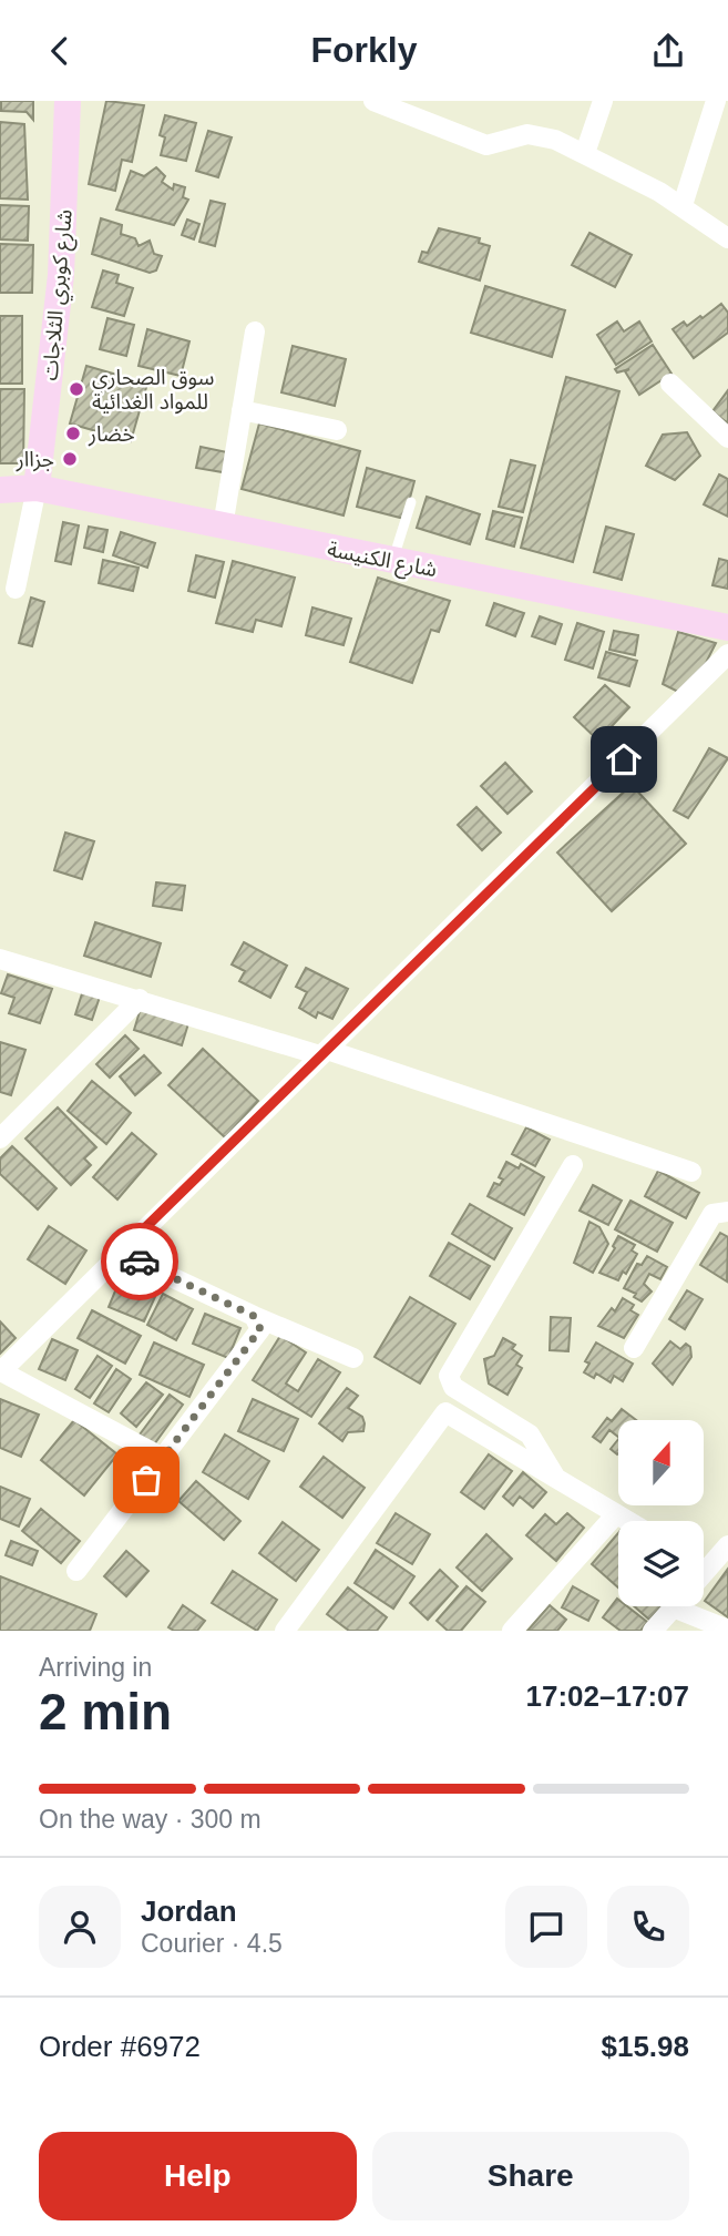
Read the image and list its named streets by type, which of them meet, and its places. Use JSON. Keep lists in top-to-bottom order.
{
  "streets": {
    "main road": ["شارع كوبري الثلاجات", "شارع الكنيسة"]
  },
  "crossings": [
    ["شارع كوبري الثلاجات", "شارع الكنيسة"]
  ],
  "places": ["سوق الصحاري للمواد الغدائية", "خضار", "جزاار"],
  "north": "top",
  "page": {
    "header": "Forkly",
    "heading": ["2 min", "Arriving in", "17:02–17:07"],
    "panel": [
      "Jordan",
      "Courier · 4.5",
      "Order #6972",
      "$15.98"
    ],
    "bar": "On the way · 300 m",
    "buttons": ["Help", "Share"]
  }
}
